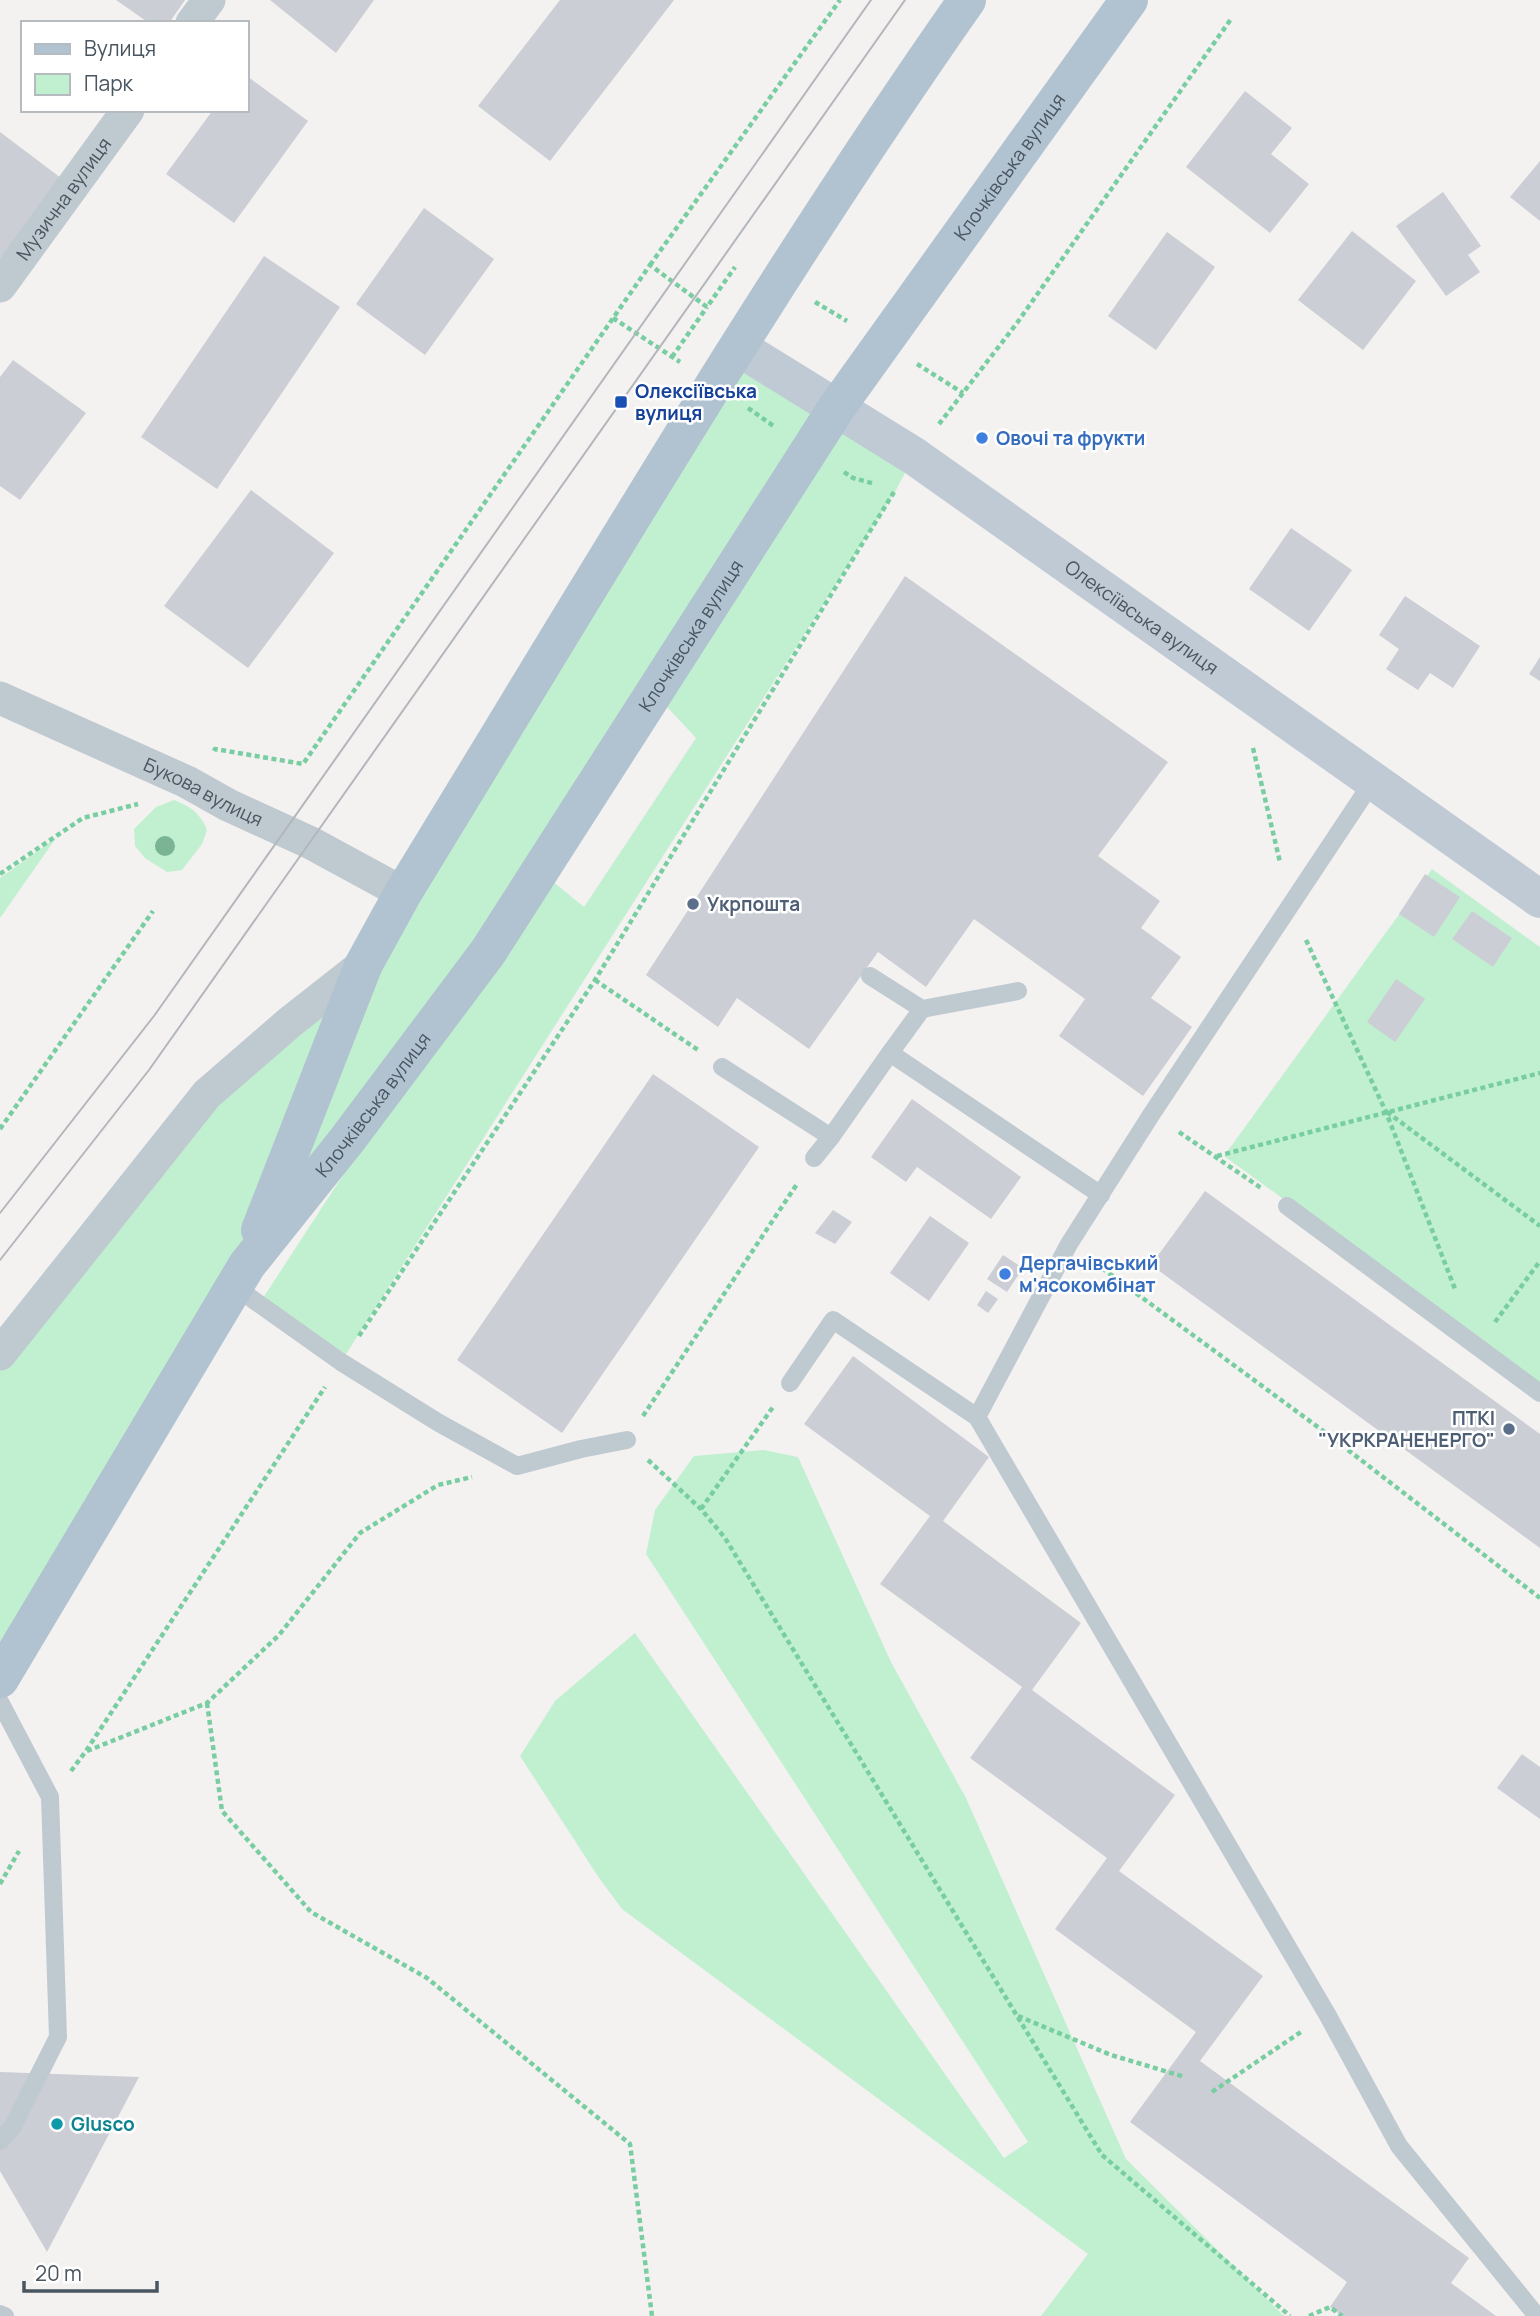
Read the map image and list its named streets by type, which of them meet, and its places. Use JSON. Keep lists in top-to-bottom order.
{
  "streets": {
    "main road": ["Клочківська вулиця"],
    "street": ["Музична вулиця", "Олексіївська вулиця", "Букова вулиця"]
  },
  "crossings": [
    ["Клочківська вулиця", "Олексіївська вулиця"],
    ["Клочківська вулиця", "Букова вулиця"]
  ],
  "places": {
    "transit": ["Олексіївська вулиця"],
    "other": [
      "Овочі та фрукти",
      "Укрпошта",
      "Дергачівський м'ясокомбінат",
      "ПТКІ \"УКРКРАНЕНЕРГО\"",
      "Glusco"
    ]
  },
  "legend": ["Вулиця", "Парк"],
  "scale_bar": "20 m"
}
